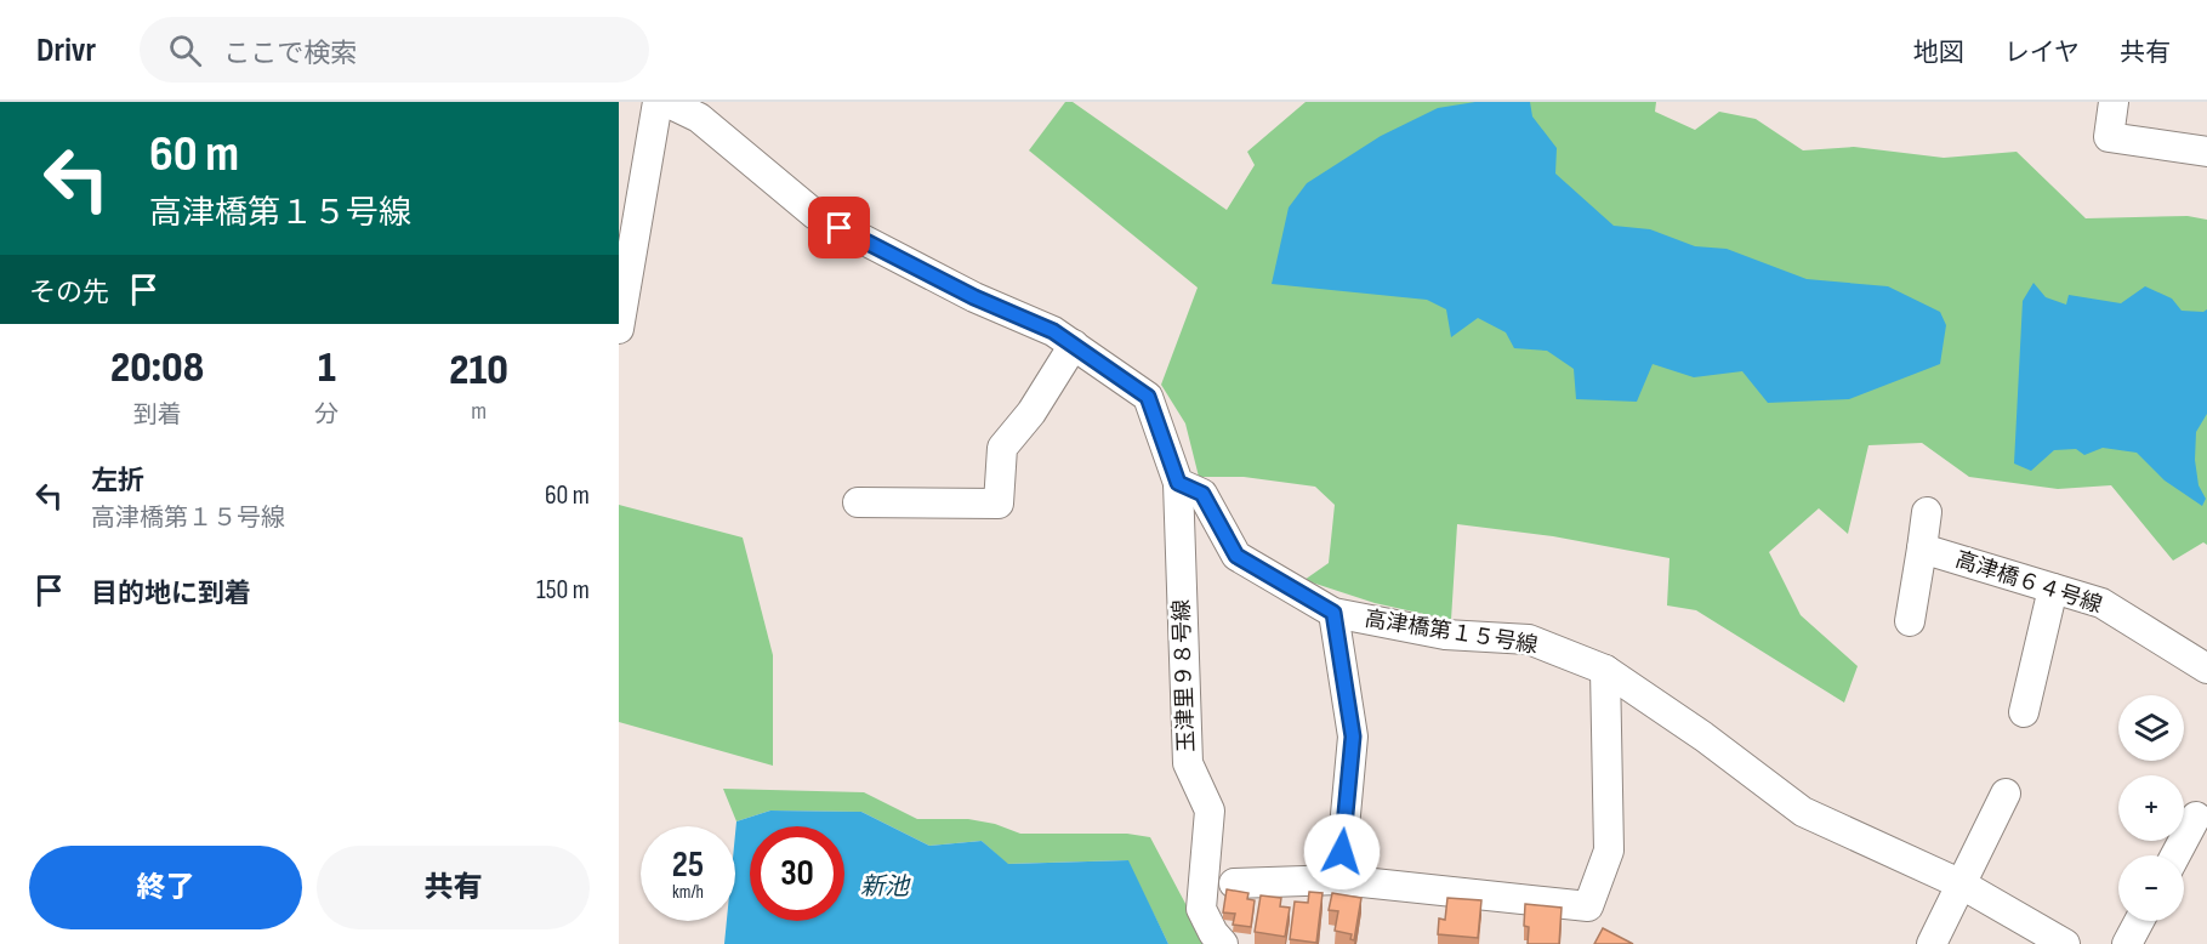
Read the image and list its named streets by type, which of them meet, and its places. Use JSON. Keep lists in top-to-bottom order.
{
  "streets": {
    "street": ["高津橋６４号線", "高津橋第１５号線", "玉津里９８号線"]
  },
  "crossings": [
    ["高津橋第１５号線", "玉津里９８号線"]
  ],
  "water": ["新池"],
  "page": {
    "header": "Drivr",
    "search": "ここで検索",
    "nav": ["地図", "レイヤ", "共有"],
    "turn": ["60 m", "高津橋第１５号線"],
    "then": "その先",
    "eta": [
      "20:08",
      "到着",
      "1",
      "分",
      "210",
      "m"
    ],
    "list": [
      {
        "name": "左折",
        "note": "高津橋第１５号線",
        "value": "60 m"
      },
      {
        "name": "目的地に到着",
        "value": "150 m"
      }
    ],
    "map_buttons": ["+", "−"],
    "speed": "25 km/h",
    "limit": "30",
    "buttons": ["終了", "共有"]
  }
}
